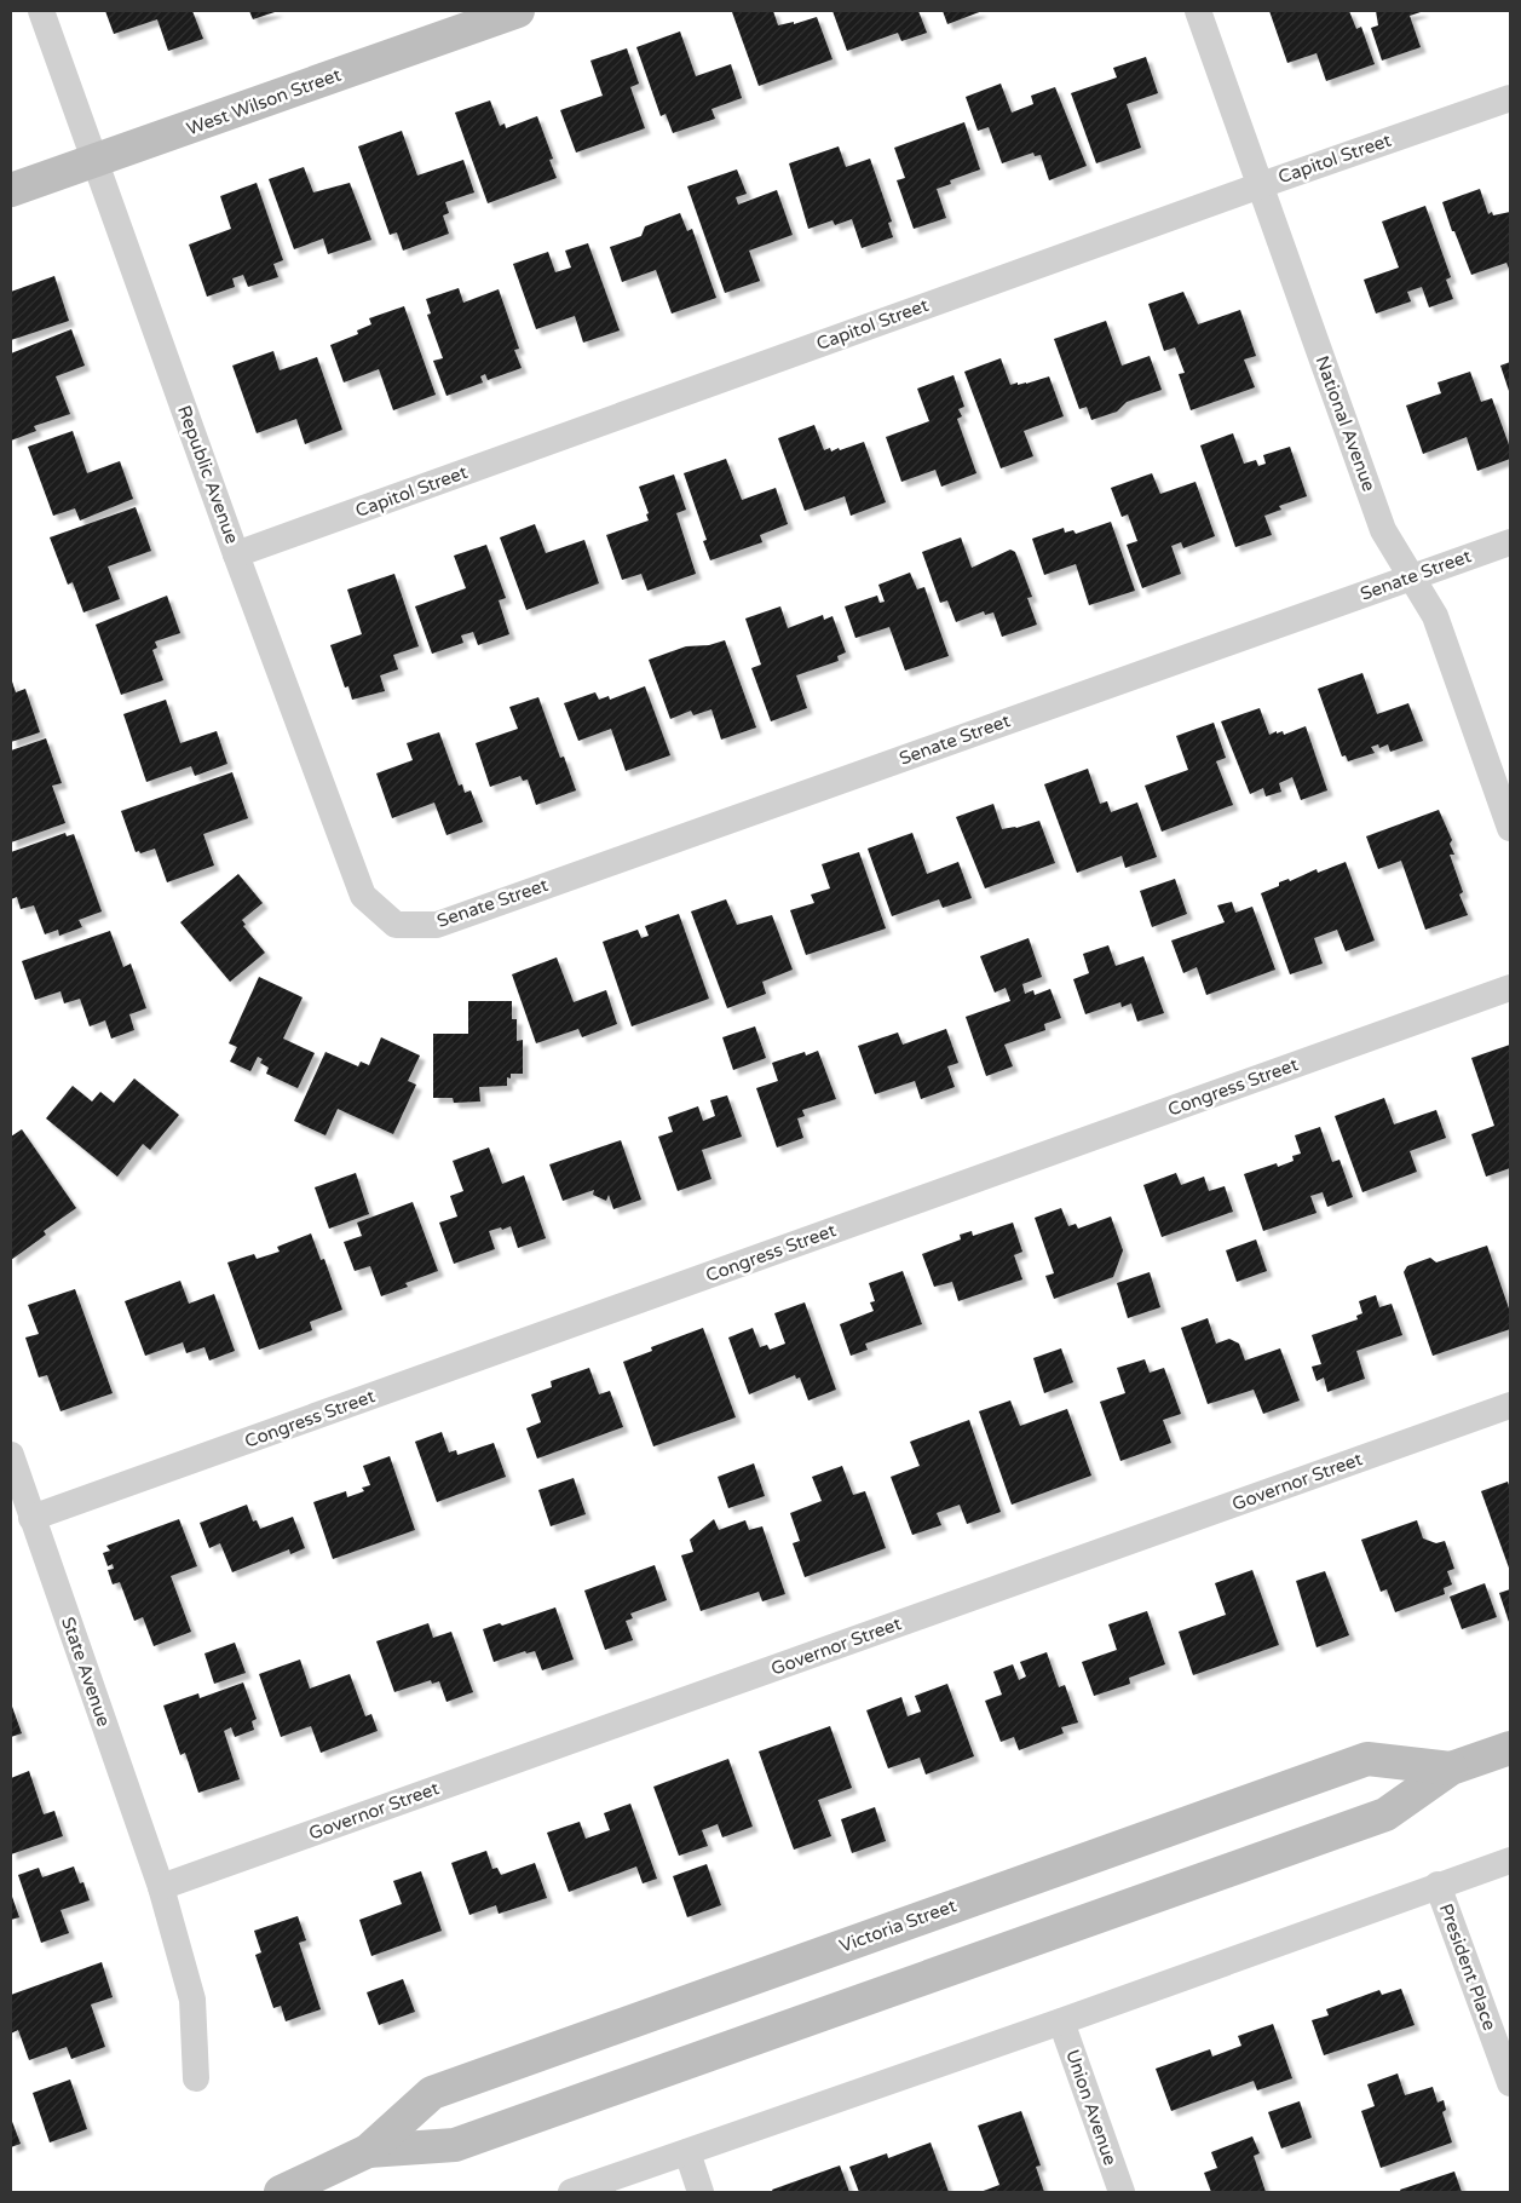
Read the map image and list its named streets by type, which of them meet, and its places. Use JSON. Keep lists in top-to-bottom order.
{
  "streets": {
    "main road": ["West Wilson Street", "Victoria Street"],
    "street": [
      "Capitol Street",
      "National Avenue",
      "Republic Avenue",
      "Senate Street",
      "Congress Street",
      "Governor Street",
      "State Avenue",
      "President Place",
      "Union Avenue"
    ]
  },
  "crossings": [
    ["West Wilson Street", "Republic Avenue"],
    ["Capitol Street", "National Avenue"],
    ["Capitol Street", "Republic Avenue"],
    ["National Avenue", "Senate Street"],
    ["Republic Avenue", "Senate Street"],
    ["Congress Street", "State Avenue"],
    ["Governor Street", "State Avenue"]
  ]
}
